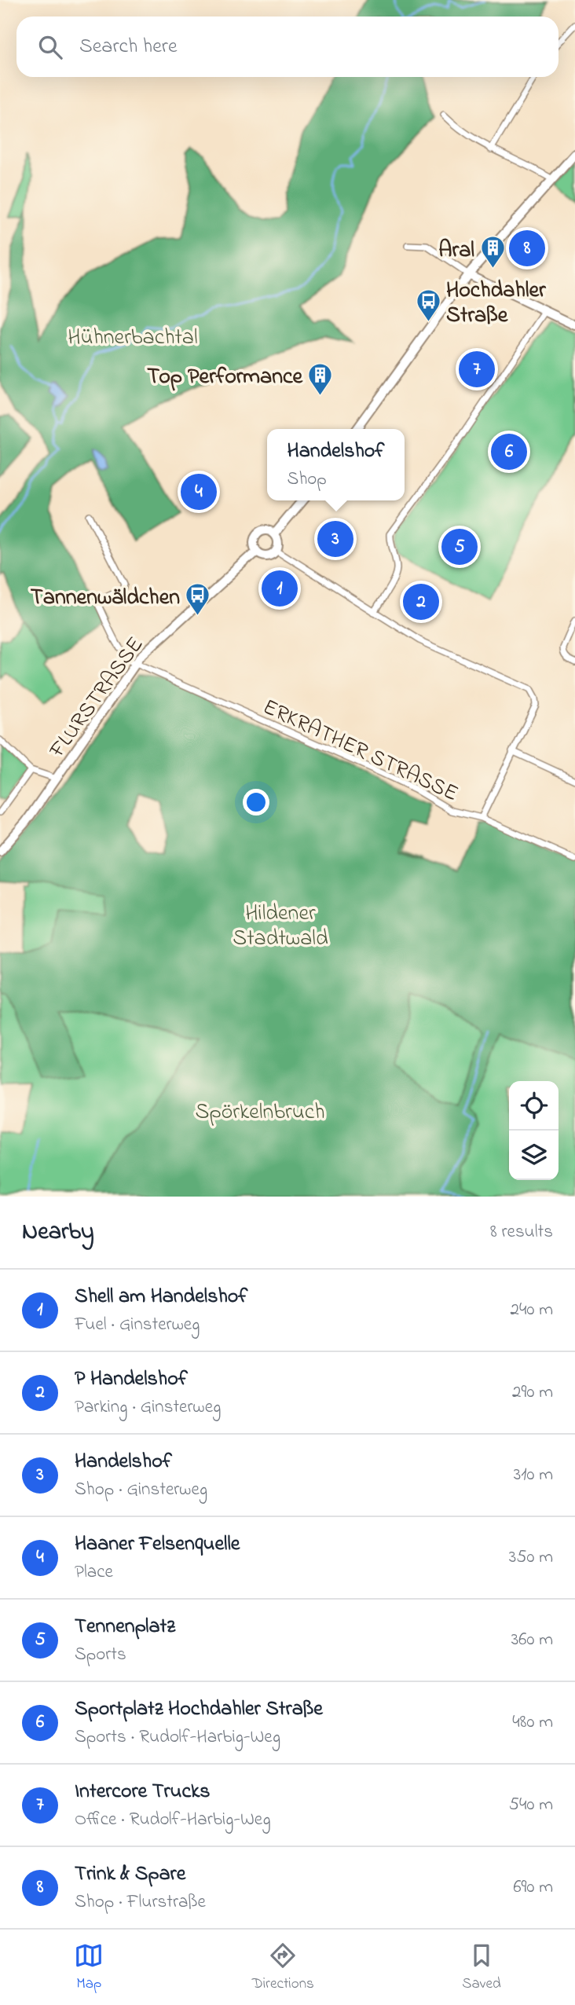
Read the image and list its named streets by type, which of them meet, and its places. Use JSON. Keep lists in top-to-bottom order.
{
  "streets": {
    "main road": ["FLURSTRASSE"],
    "street": ["ERKRATHER STRASSE"]
  },
  "crossings": [
    ["FLURSTRASSE", "ERKRATHER STRASSE"]
  ],
  "parks": ["Hühnerbachtal", "Hildener Stadtwald", "Spörkelnbruch"],
  "places": {
    "building": ["Aral", "Top Performance"],
    "bus stop": ["Hochdahler Straße", "Tannenwäldchen"]
  },
  "page": {
    "search": "Search here",
    "pins": [
      "8",
      "7",
      "6",
      "4",
      "3",
      "5",
      "1",
      "2"
    ],
    "popup": ["Handelshof", "Shop"],
    "heading": ["Nearby", "8 results"],
    "list": [
      {
        "mark": "1",
        "name": "Shell am Handelshof",
        "note": "Fuel · Ginsterweg",
        "value": "240 m"
      },
      {
        "mark": "2",
        "name": "P Handelshof",
        "note": "Parking · Ginsterweg",
        "value": "290 m"
      },
      {
        "mark": "3",
        "name": "Handelshof",
        "note": "Shop · Ginsterweg",
        "value": "310 m"
      },
      {
        "mark": "4",
        "name": "Haaner Felsenquelle",
        "note": "Place",
        "value": "350 m"
      },
      {
        "mark": "5",
        "name": "Tennenplatz",
        "note": "Sports",
        "value": "360 m"
      },
      {
        "mark": "6",
        "name": "Sportplatz Hochdahler Straße",
        "note": "Sports · Rudolf-Harbig-Weg",
        "value": "480 m"
      },
      {
        "mark": "7",
        "name": "Intercore Trucks",
        "note": "Office · Rudolf-Harbig-Weg",
        "value": "540 m"
      },
      {
        "mark": "8",
        "name": "Trink & Spare",
        "note": "Shop · Flurstraße",
        "value": "690 m"
      }
    ],
    "nav": ["Map", "Directions", "Saved"]
  }
}
